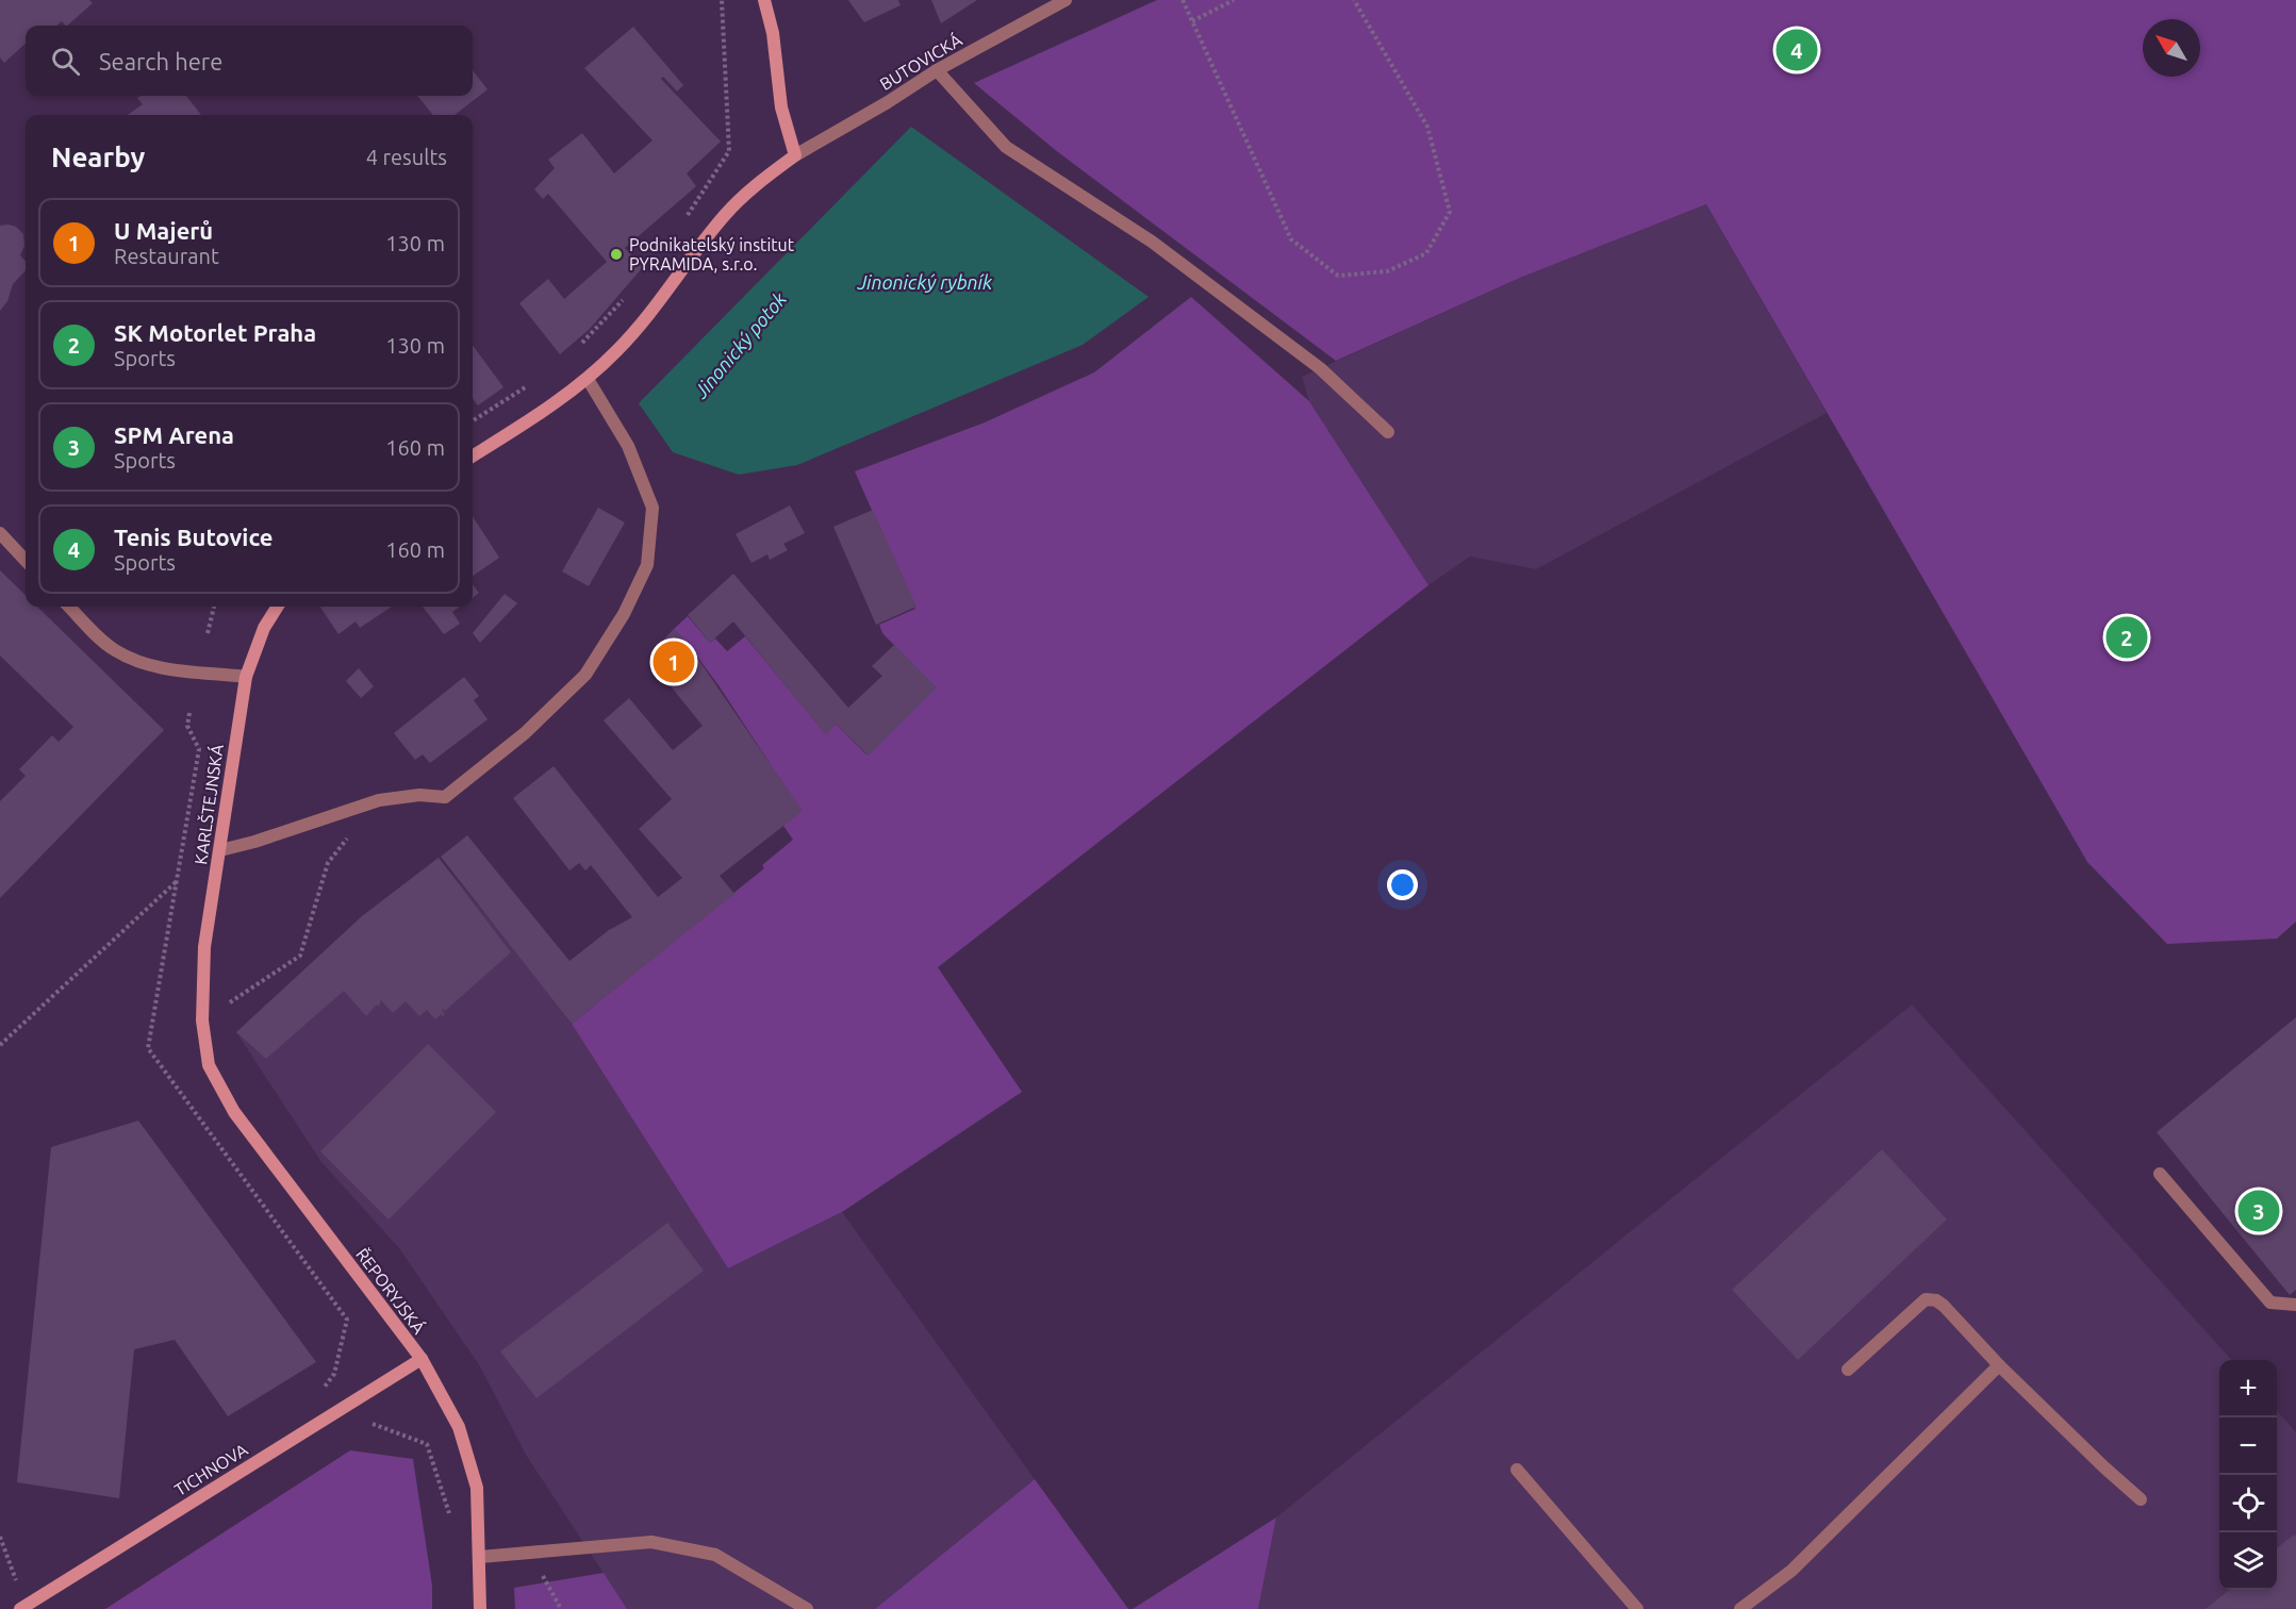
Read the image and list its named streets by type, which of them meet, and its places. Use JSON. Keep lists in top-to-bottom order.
{
  "streets": {
    "street": [
      "BUTOVICKÁ",
      "KARLŠTEJNSKÁ",
      "ŘEPORYJSKÁ",
      "TICHNOVA"
    ]
  },
  "crossings": [
    ["KARLŠTEJNSKÁ", "ŘEPORYJSKÁ"],
    ["ŘEPORYJSKÁ", "TICHNOVA"]
  ],
  "water": ["Jinonický rybník", "Jinonický potok"],
  "places": ["Podnikatelský institut PYRAMIDA, s.r.o."],
  "north": "top left",
  "page": {
    "search": "Search here",
    "pins": [
      "4",
      "2",
      "1",
      "3"
    ],
    "heading": ["Nearby", "4 results"],
    "list": [
      {
        "mark": "1",
        "name": "U Majerů",
        "note": "Restaurant",
        "value": "130 m"
      },
      {
        "mark": "2",
        "name": "SK Motorlet Praha",
        "note": "Sports",
        "value": "130 m"
      },
      {
        "mark": "3",
        "name": "SPM Arena",
        "note": "Sports",
        "value": "160 m"
      },
      {
        "mark": "4",
        "name": "Tenis Butovice",
        "note": "Sports",
        "value": "160 m"
      }
    ],
    "map_buttons": ["+", "−"]
  }
}
